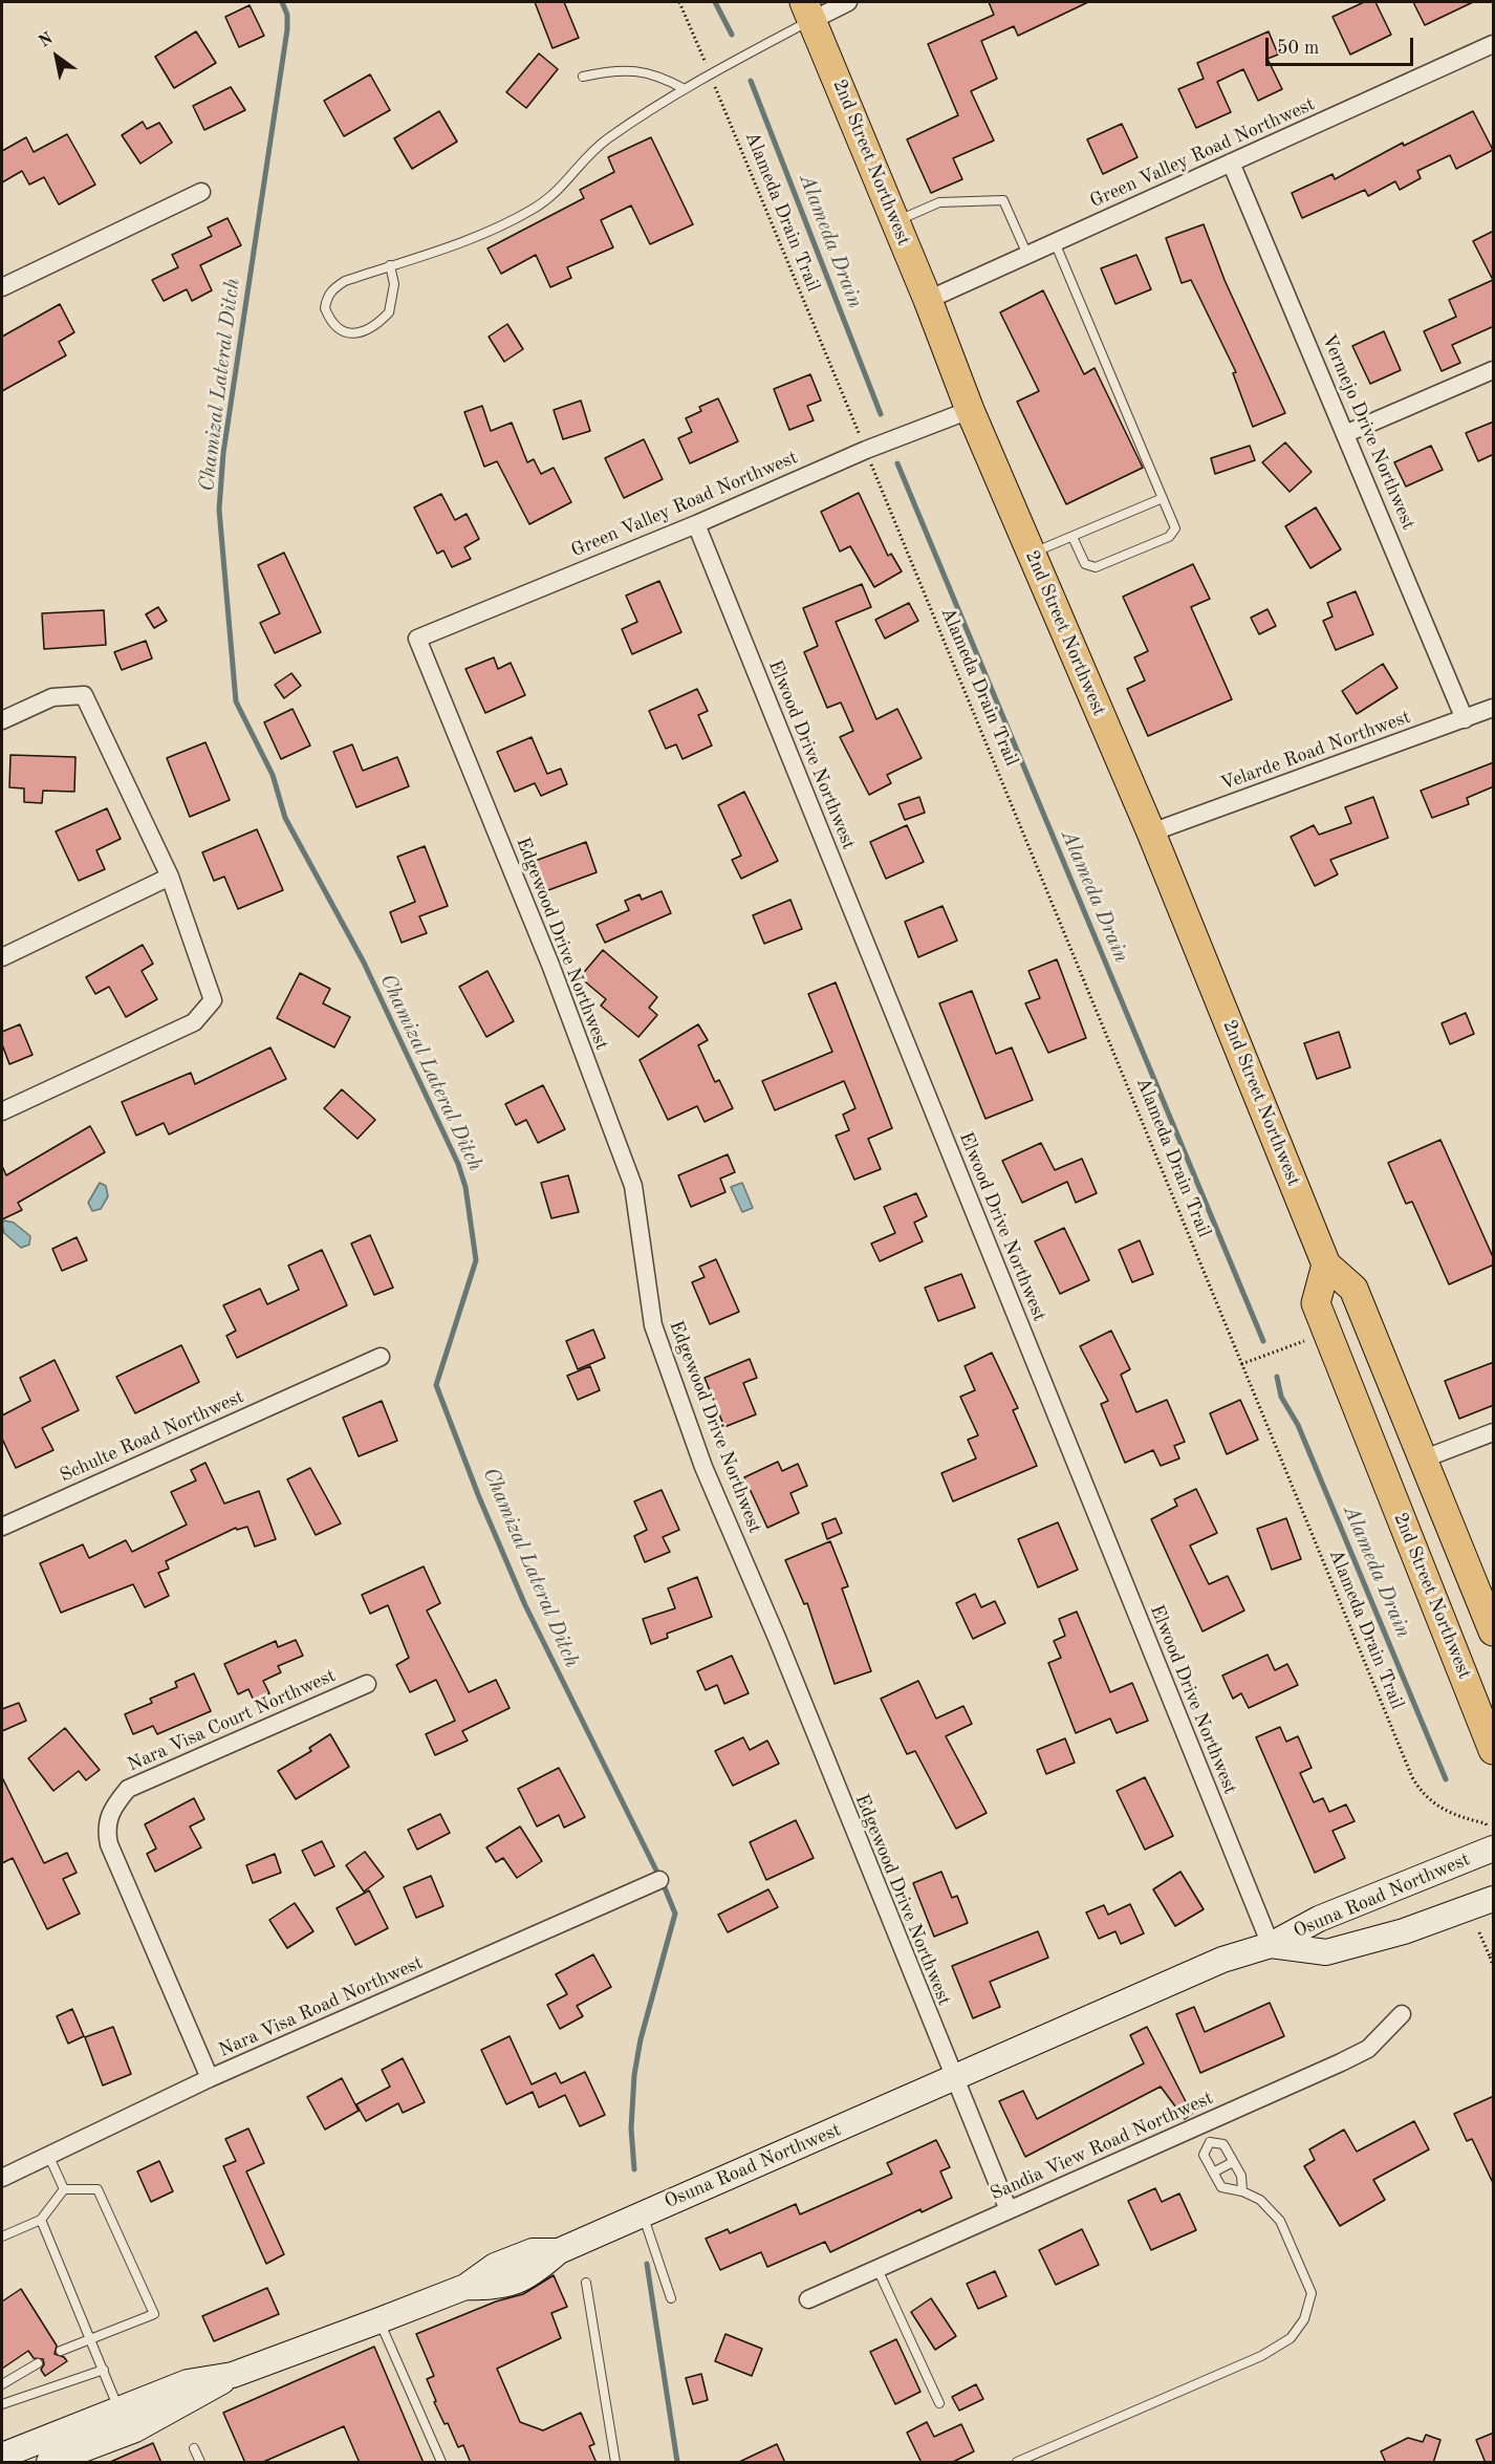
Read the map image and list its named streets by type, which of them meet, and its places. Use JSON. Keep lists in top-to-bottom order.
{
  "streets": {
    "main road": ["2nd Street Northwest", "Osuna Road Northwest"],
    "street": [
      "Green Valley Road Northwest",
      "Vermejo Drive Northwest",
      "Velarde Road Northwest",
      "Elwood Drive Northwest",
      "Edgewood Drive Northwest",
      "Schulte Road Northwest",
      "Nara Visa Court Northwest",
      "Nara Visa Road Northwest",
      "Sandia View Road Northwest"
    ],
    "path": ["Alameda Drain Trail"]
  },
  "crossings": [
    ["Green Valley Road Northwest", "2nd Street Northwest"],
    ["Green Valley Road Northwest", "Vermejo Drive Northwest"],
    ["Green Valley Road Northwest", "Elwood Drive Northwest"],
    ["Green Valley Road Northwest", "Edgewood Drive Northwest"],
    ["2nd Street Northwest", "Velarde Road Northwest"],
    ["Vermejo Drive Northwest", "Velarde Road Northwest"],
    ["Elwood Drive Northwest", "Osuna Road Northwest"],
    ["Edgewood Drive Northwest", "Osuna Road Northwest"],
    ["Edgewood Drive Northwest", "Sandia View Road Northwest"],
    ["Nara Visa Court Northwest", "Nara Visa Road Northwest"]
  ],
  "water": ["Alameda Drain", "Chamizal Lateral Ditch"],
  "scale_bar": "50 m",
  "north": "top left"
}
